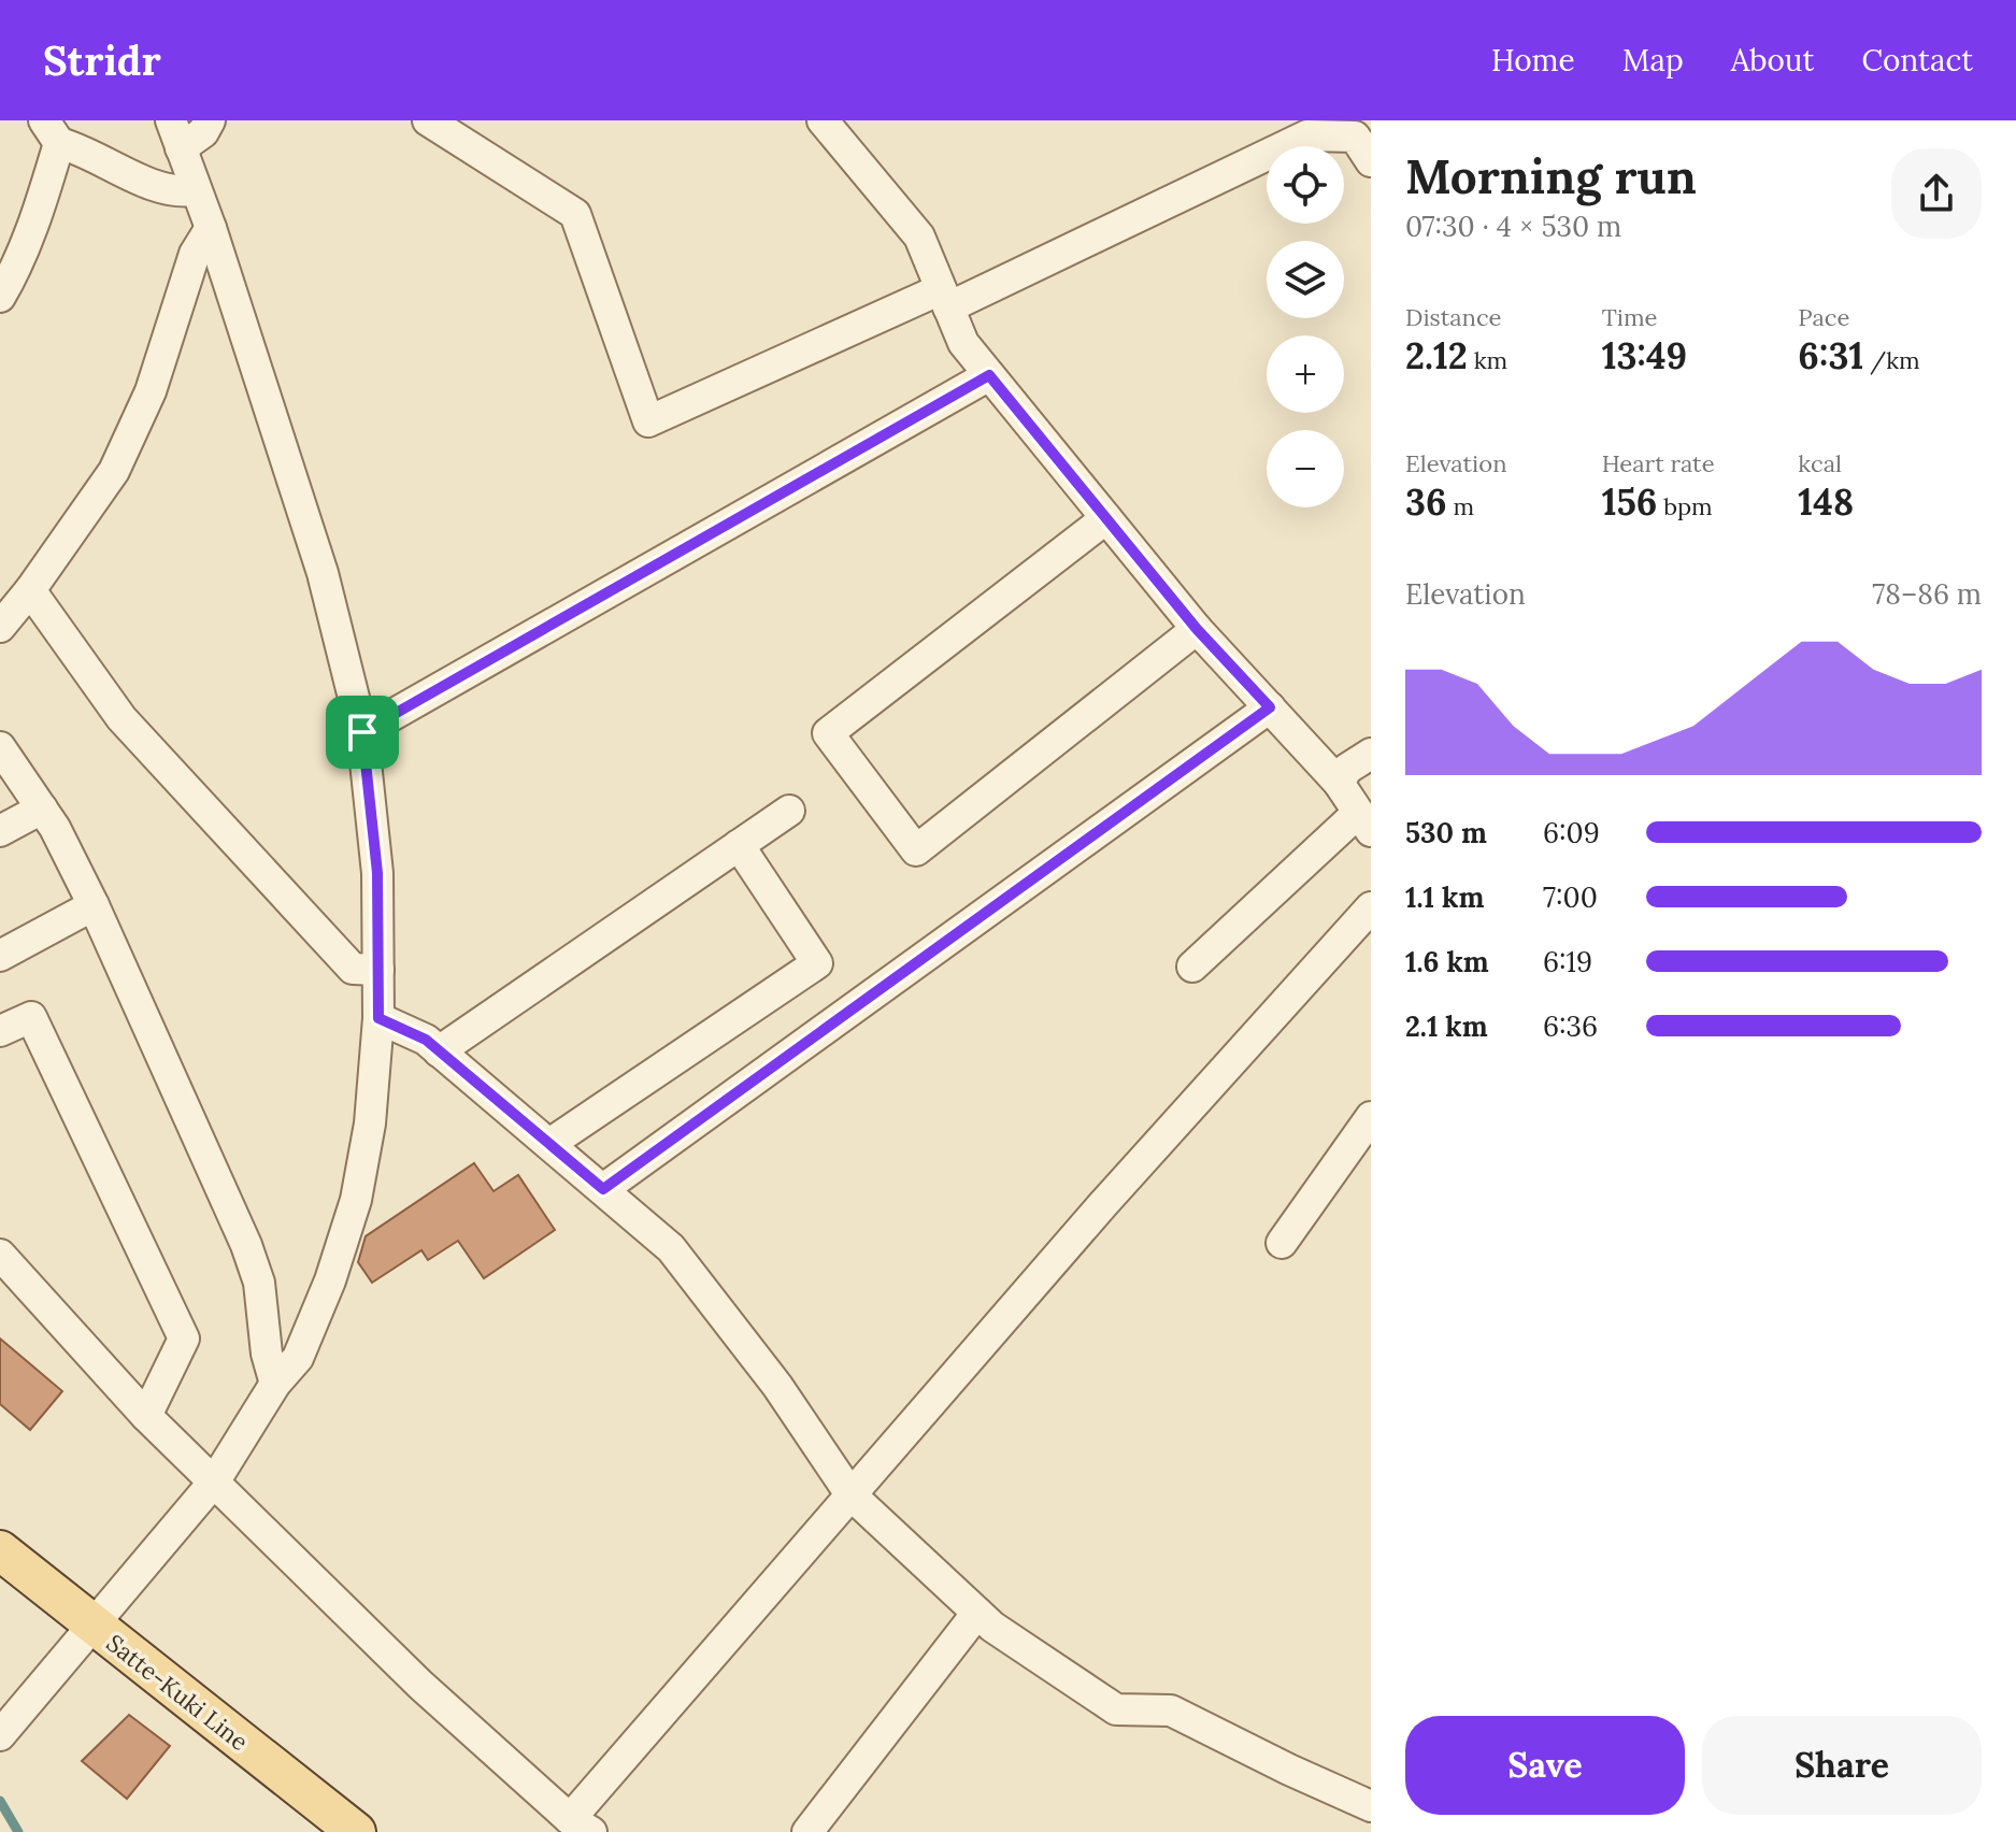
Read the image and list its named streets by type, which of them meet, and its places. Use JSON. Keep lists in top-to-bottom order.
{
  "streets": {
    "main road": ["Satte-Kuki Line"]
  },
  "page": {
    "header": "Stridr",
    "nav": [
      "Home",
      "Map",
      "About",
      "Contact"
    ],
    "heading": ["Morning run", "07:30 · 4 × 530 m"],
    "map_buttons": ["+", "−"],
    "stats": [
      ["Distance", "2.12 km"],
      ["Time", "13:49"],
      ["Pace", "6:31 /km"],
      ["Elevation", "36 m"],
      ["Heart rate", "156 bpm"],
      ["kcal", "148"]
    ],
    "chart": ["Elevation", "78–86 m"],
    "list": [
      {
        "name": "530 m",
        "note": "6:09"
      },
      {
        "name": "1.1 km",
        "note": "7:00"
      },
      {
        "name": "1.6 km",
        "note": "6:19"
      },
      {
        "name": "2.1 km",
        "note": "6:36"
      }
    ],
    "buttons": ["Save", "Share"]
  }
}
